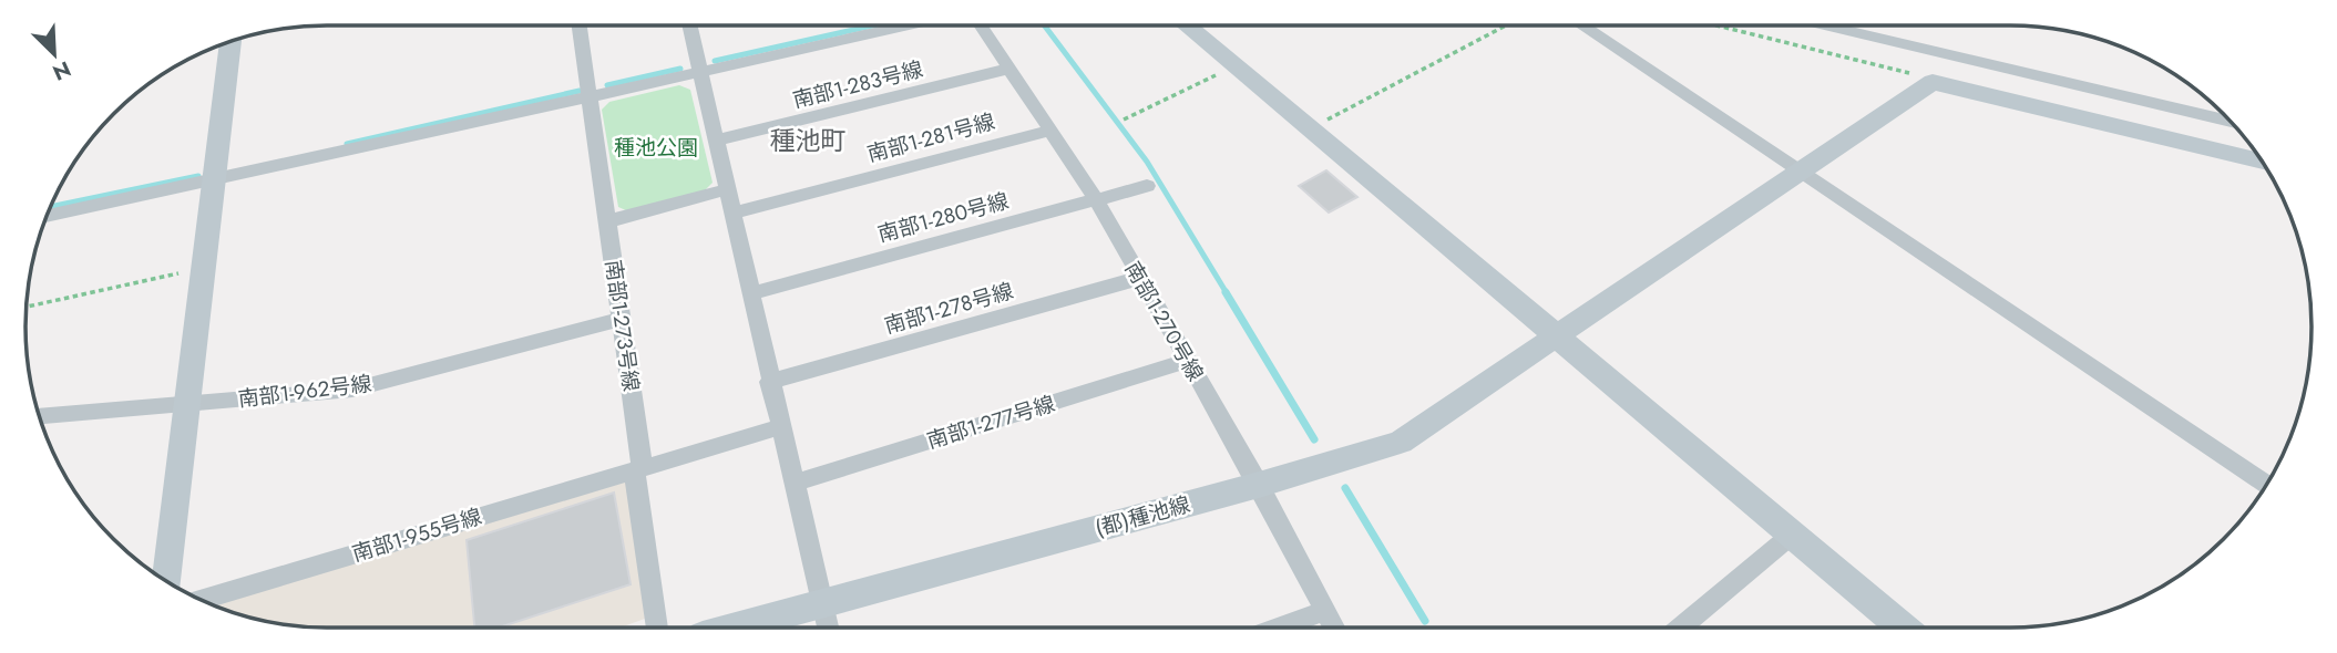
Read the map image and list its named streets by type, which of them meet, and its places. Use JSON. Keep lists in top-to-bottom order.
{
  "streets": {
    "street": [
      "南部1-283号線",
      "南部1-281号線",
      "南部1-280号線",
      "南部1-278号線",
      "南部1-270号線",
      "南部1-273号線",
      "南部1-962号線",
      "南部1-277号線",
      "(都)種池線",
      "南部1-955号線"
    ]
  },
  "crossings": [
    ["南部1-283号線", "南部1-270号線"],
    ["南部1-281号線", "南部1-270号線"],
    ["南部1-280号線", "南部1-270号線"],
    ["南部1-278号線", "南部1-270号線"],
    ["南部1-270号線", "南部1-277号線"],
    ["南部1-270号線", "(都)種池線"],
    ["南部1-273号線", "南部1-962号線"],
    ["南部1-273号線", "南部1-955号線"]
  ],
  "districts": ["種池町"],
  "parks": ["種池公園"],
  "north": "bottom right"
}
